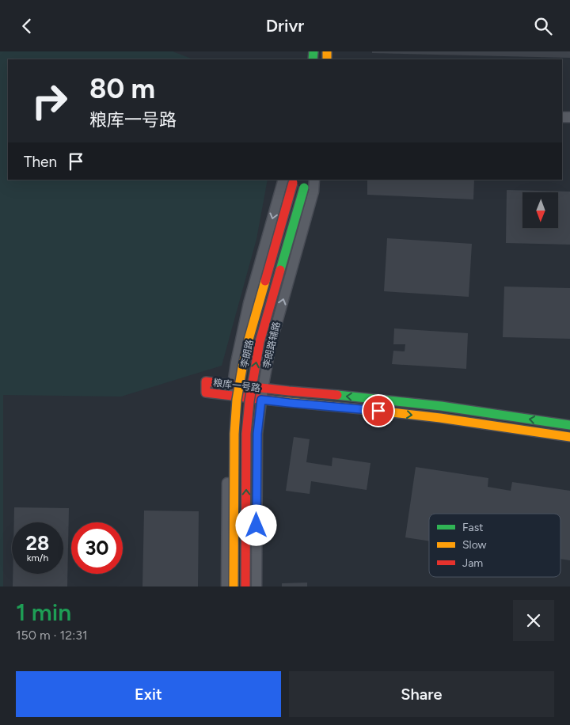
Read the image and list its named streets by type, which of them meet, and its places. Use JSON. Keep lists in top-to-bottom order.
{
  "streets": {
    "street": ["李朗路辅路", "李朗路", "粮库一号路"]
  },
  "crossings": [
    ["李朗路辅路", "粮库一号路"]
  ],
  "legend": ["Fast", "Slow", "Jam"],
  "north": "bottom",
  "page": {
    "header": "Drivr",
    "turn": ["80 m", "粮库一号路"],
    "then": "Then",
    "speed": "28 km/h",
    "limit": "30",
    "heading": ["1 min", "150 m · 12:31"],
    "buttons": ["Exit", "Share"]
  }
}
